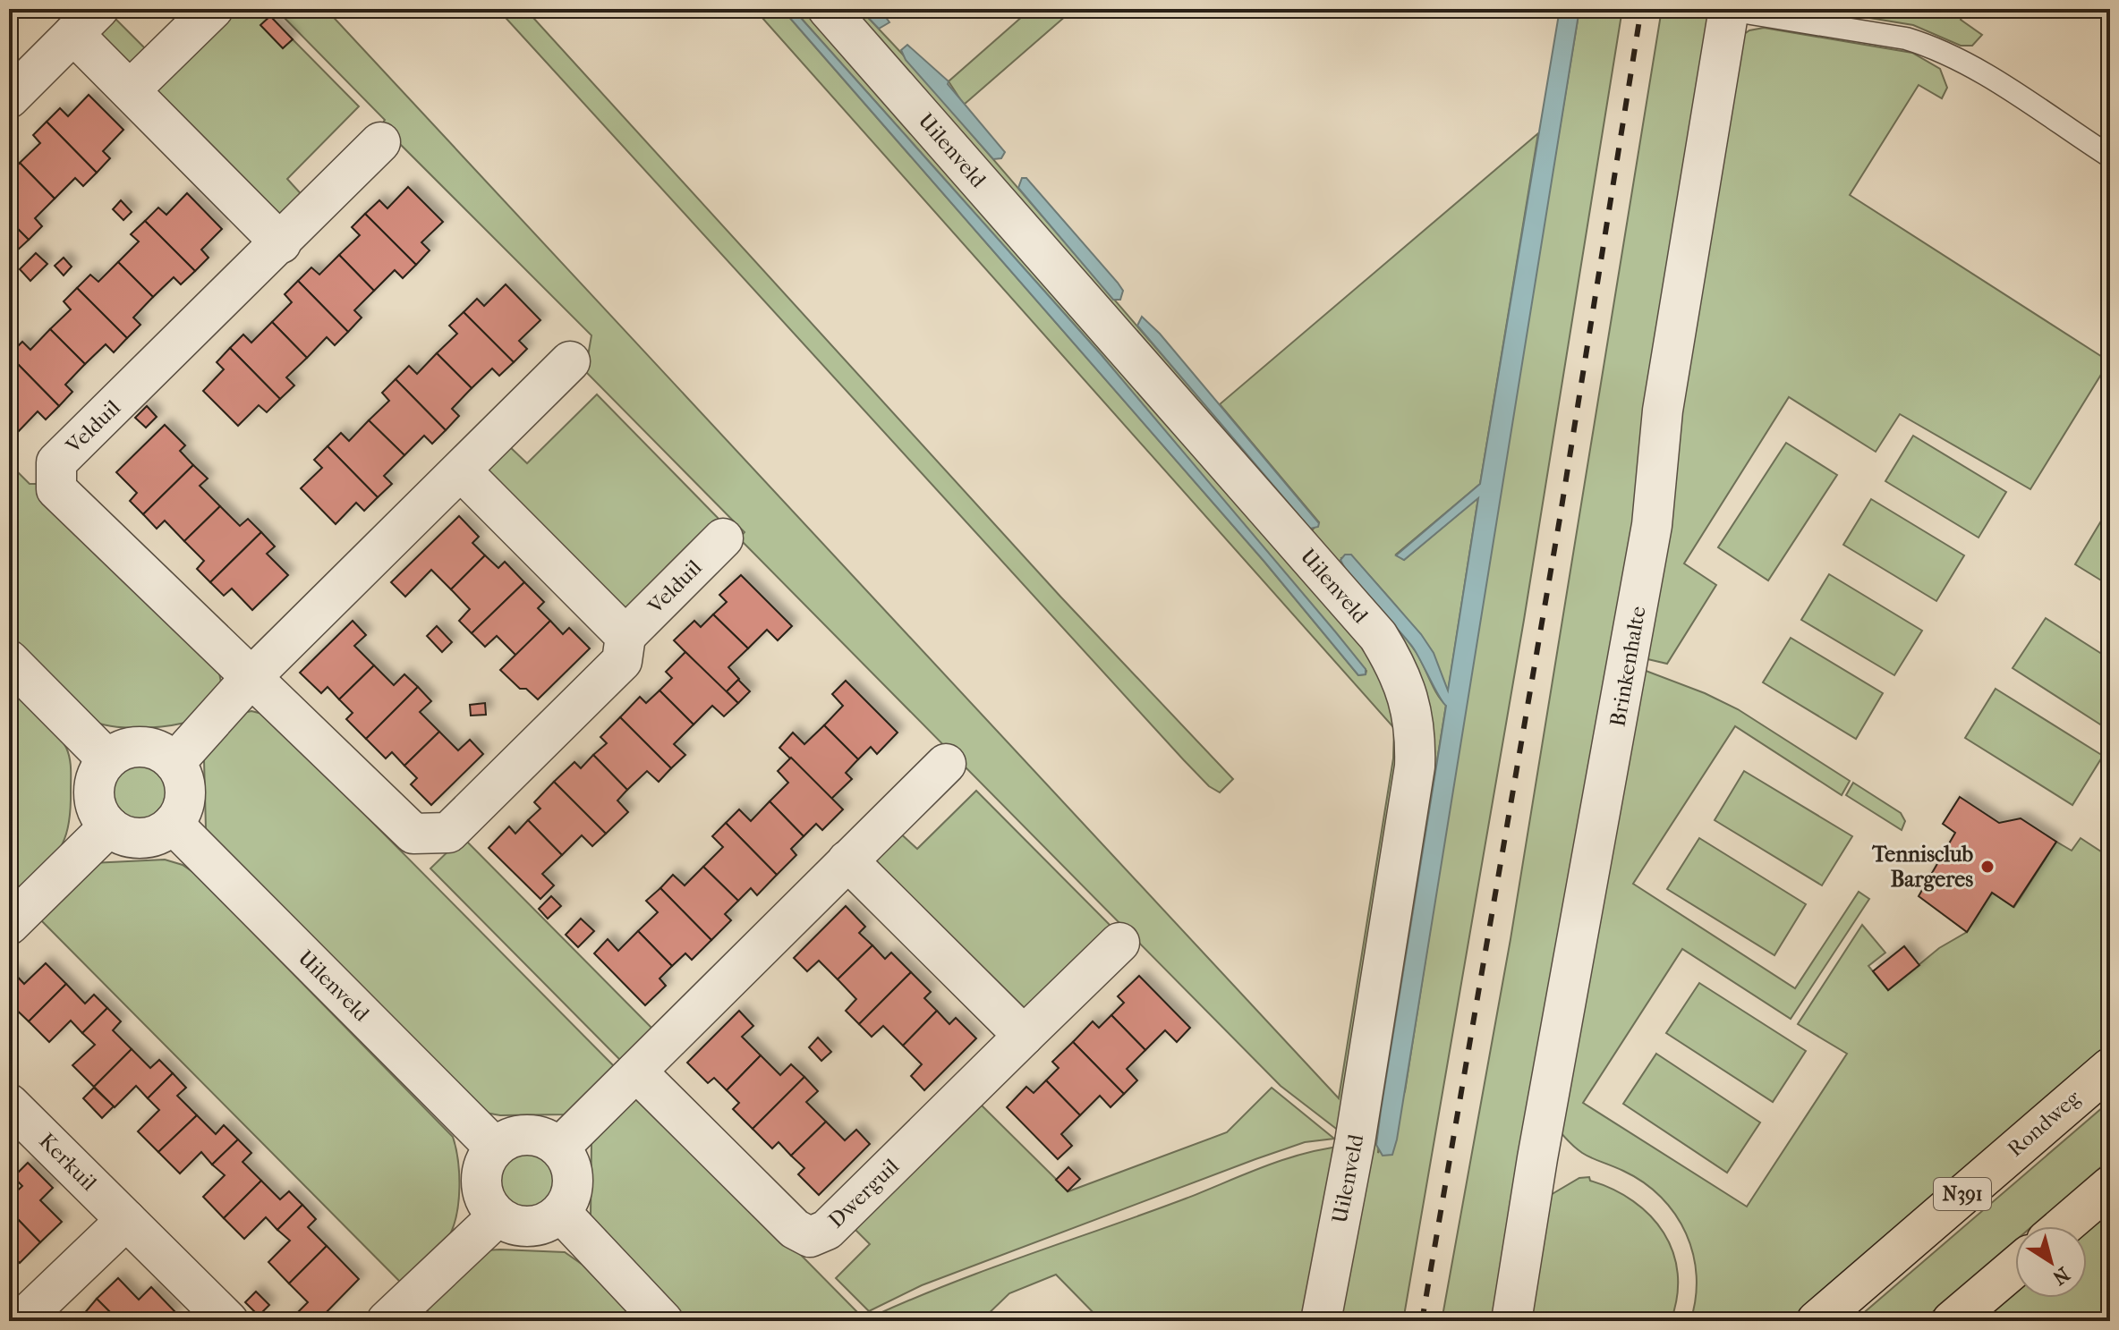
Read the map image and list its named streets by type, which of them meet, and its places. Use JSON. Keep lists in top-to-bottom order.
{
  "streets": {
    "main road": ["Rondweg", "N391"],
    "street": [
      "Uilenveld",
      "Velduil",
      "Brinkenhalte",
      "Kerkuil",
      "Dwerguil"
    ]
  },
  "places": ["Tennisclub Bargeres"],
  "north": "bottom right"
}
